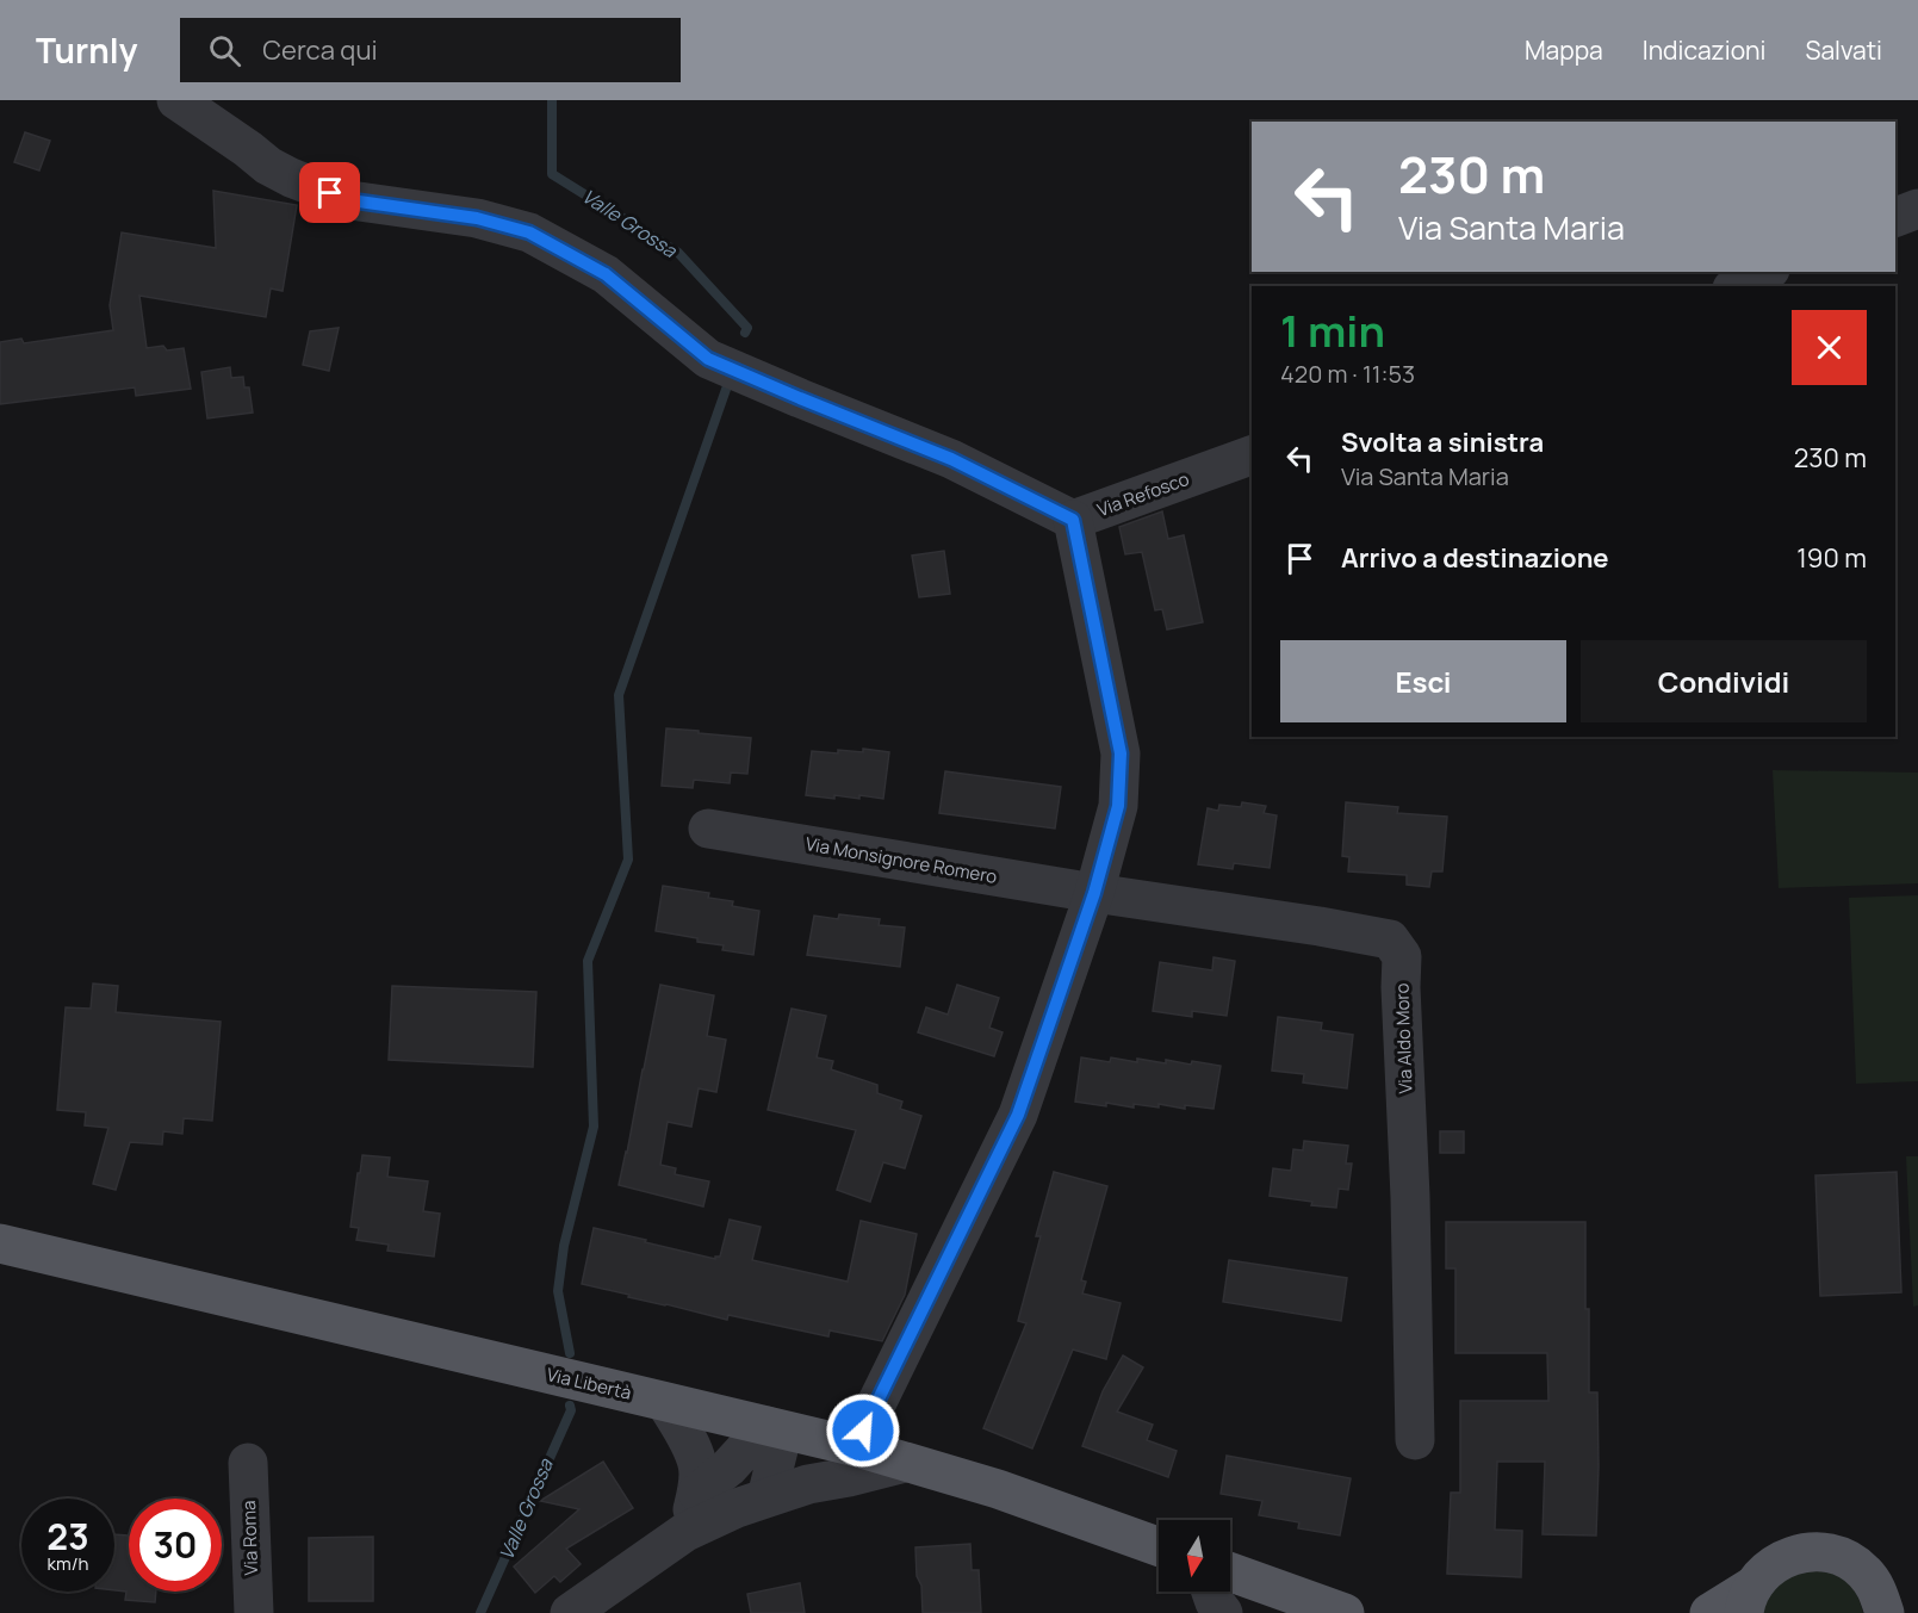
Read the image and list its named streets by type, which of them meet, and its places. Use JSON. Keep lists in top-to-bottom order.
{
  "streets": {
    "main road": ["Via Libertà"],
    "street": [
      "Via Refosco",
      "Via Monsignore Romero",
      "Via Aldo Moro",
      "Via Roma"
    ]
  },
  "crossings": [
    ["Via Monsignore Romero", "Via Aldo Moro"]
  ],
  "water": ["Valle Grossa"],
  "north": "bottom",
  "page": {
    "header": "Turnly",
    "search": "Cerca qui",
    "nav": ["Mappa", "Indicazioni", "Salvati"],
    "turn": ["230 m", "Via Santa Maria"],
    "heading": ["1 min", "420 m · 11:53"],
    "list": [
      {
        "name": "Svolta a sinistra",
        "note": "Via Santa Maria",
        "value": "230 m"
      },
      {
        "name": "Arrivo a destinazione",
        "value": "190 m"
      }
    ],
    "buttons": ["Esci", "Condividi"],
    "speed": "23 km/h",
    "limit": "30"
  }
}
